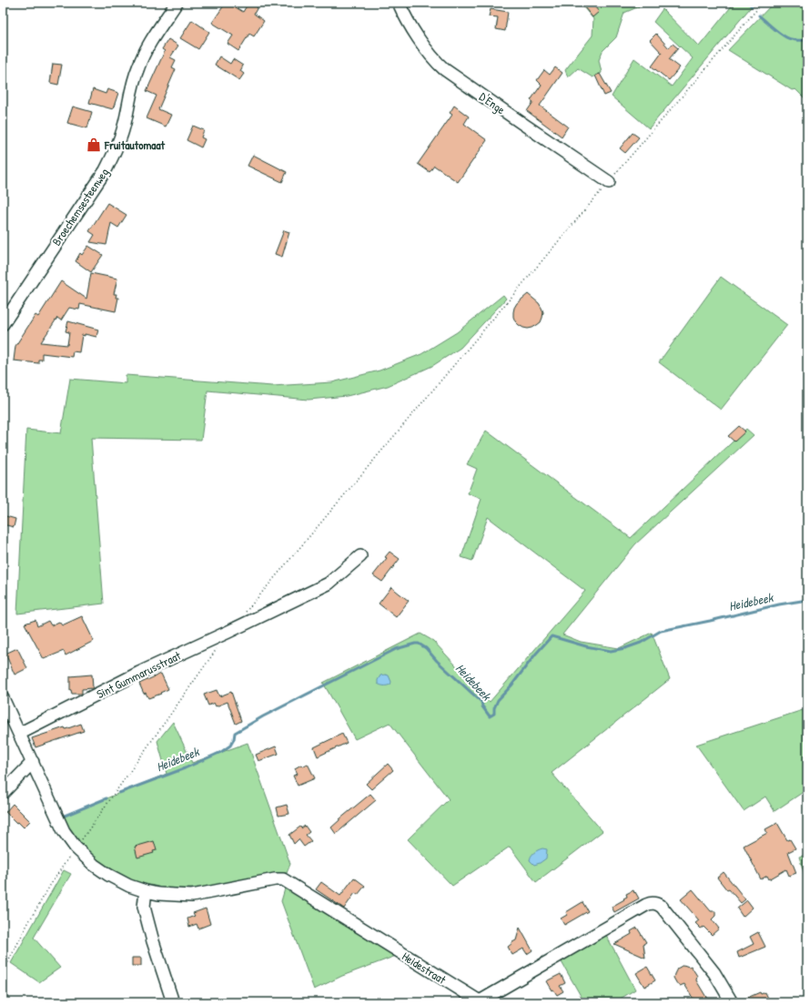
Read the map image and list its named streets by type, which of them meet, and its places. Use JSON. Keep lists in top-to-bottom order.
{
  "streets": {
    "street": [
      "D'Enge",
      "Broechemsesteenweg",
      "Sint Gummarusstraat",
      "Heidestraat"
    ]
  },
  "water": ["Heidebeek"],
  "places": {
    "shop": ["Fruitautomaat"]
  }
}
